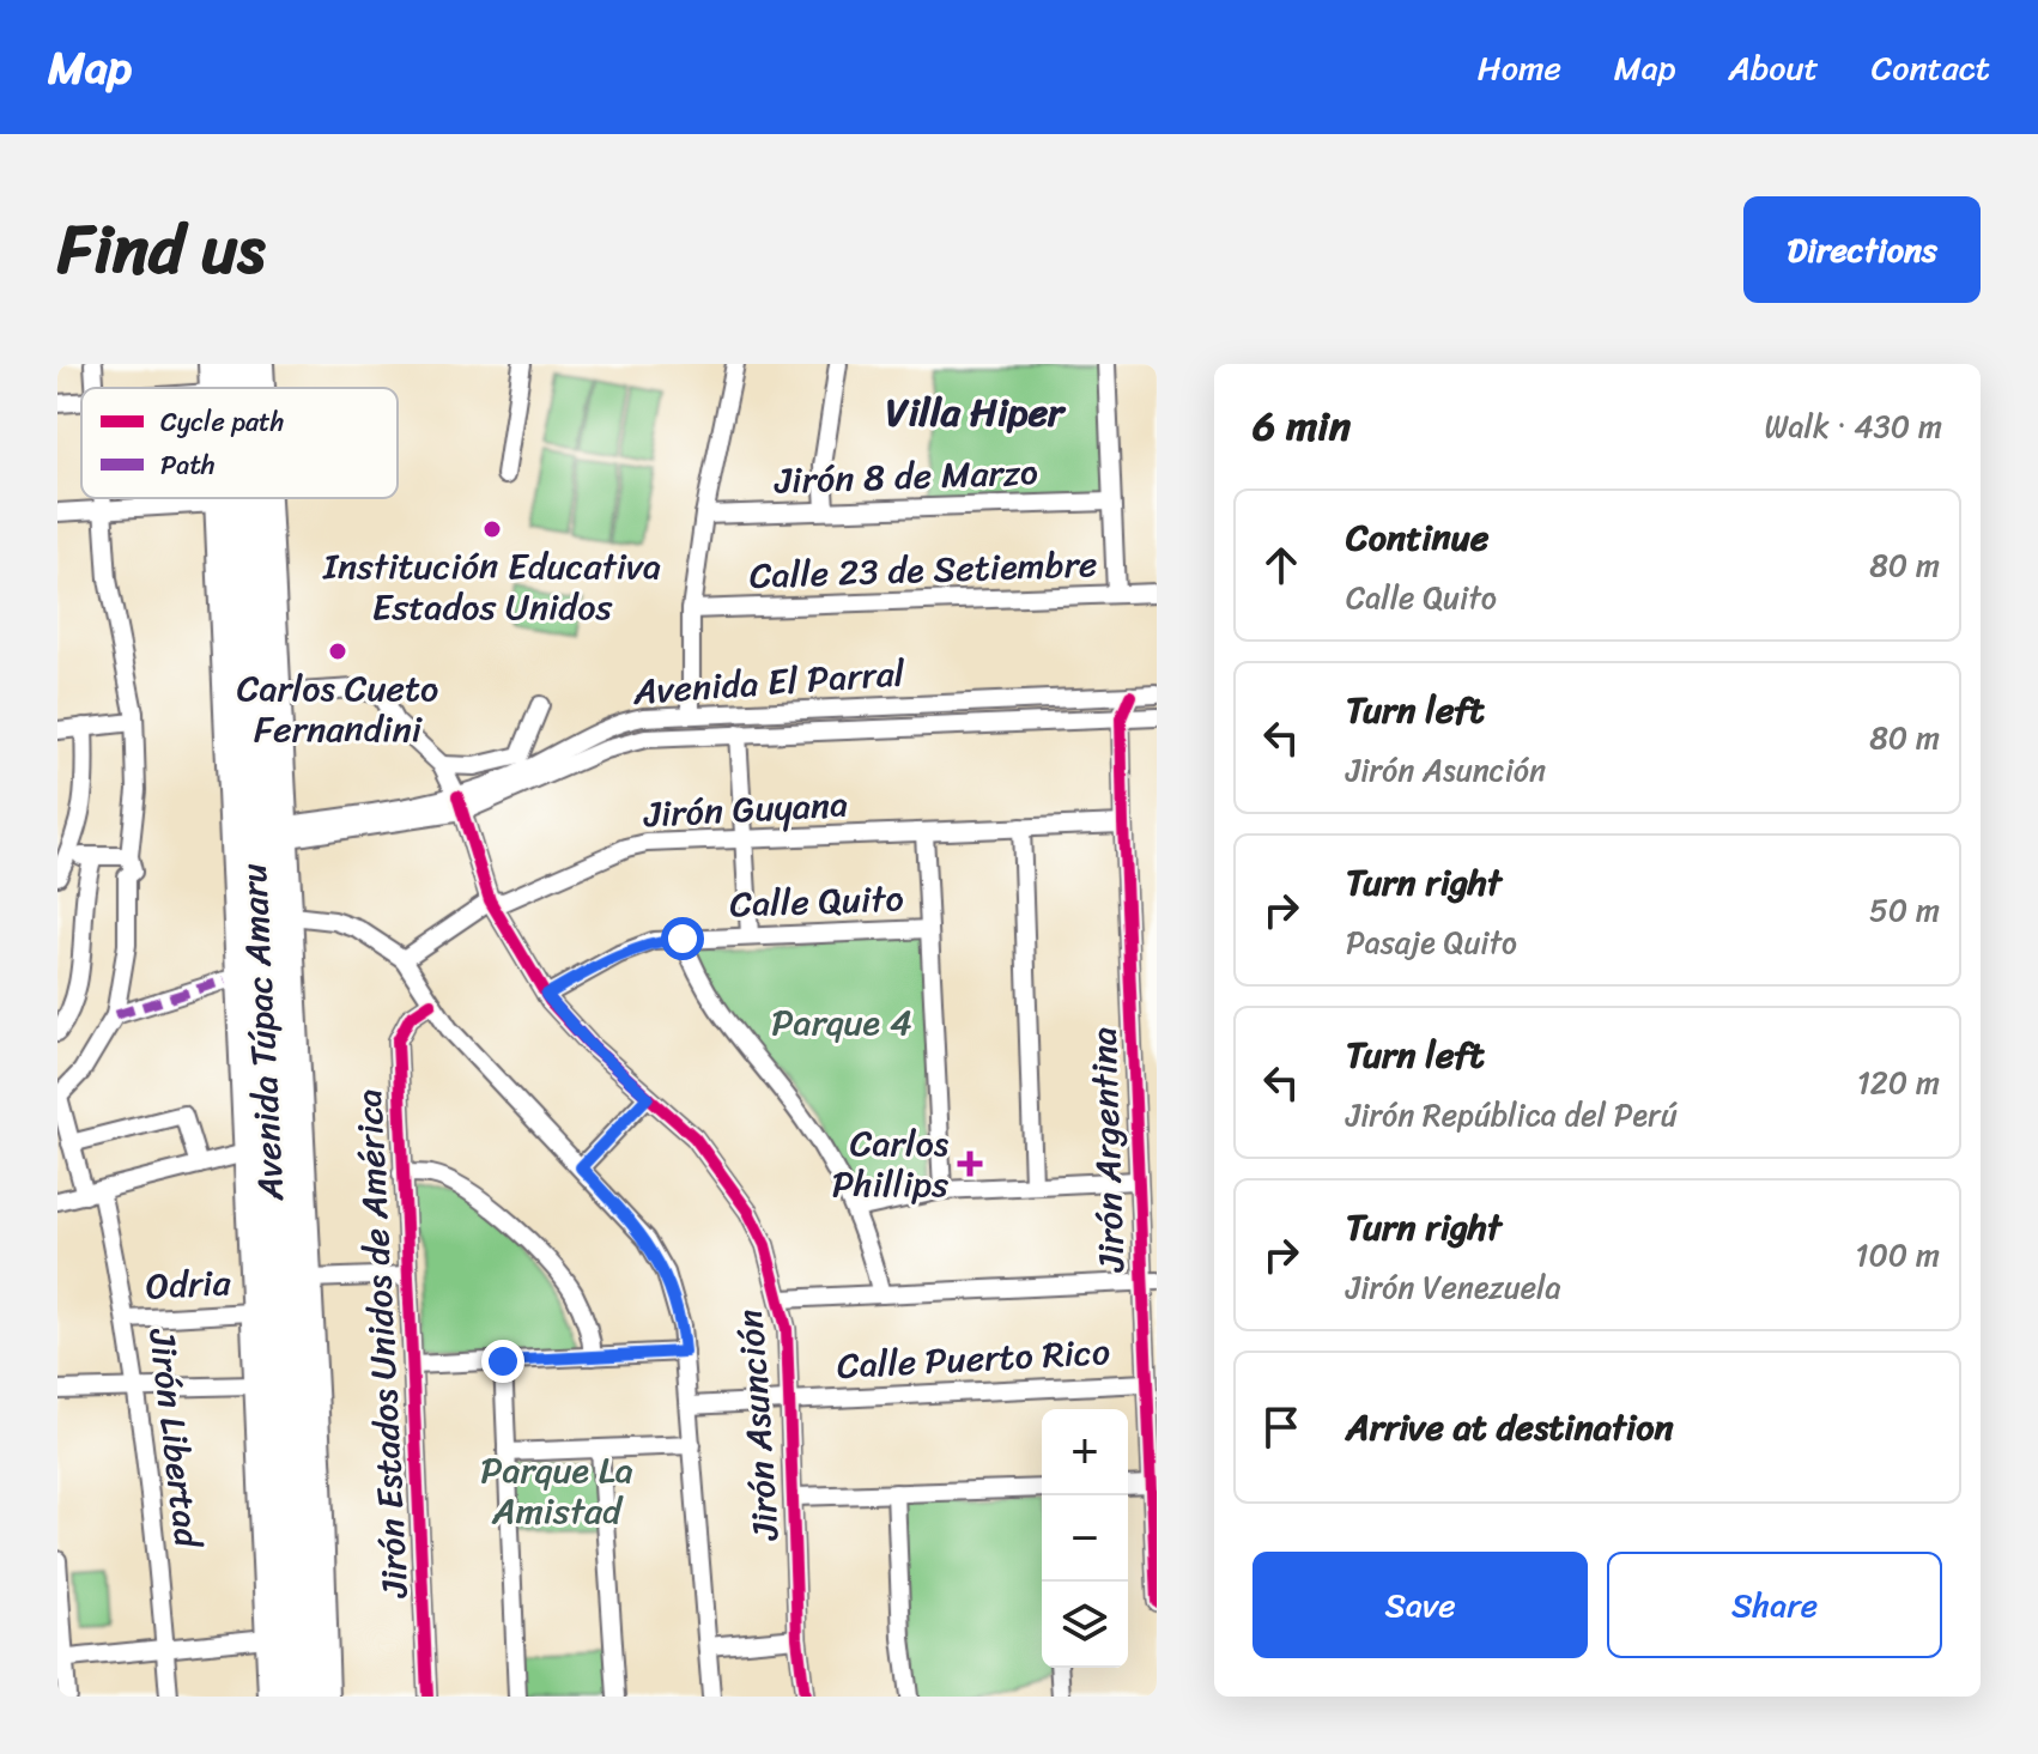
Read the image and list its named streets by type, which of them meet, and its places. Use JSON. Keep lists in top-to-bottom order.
{
  "streets": {
    "highway": ["Avenida Túpac Amaru"],
    "street": [
      "Jirón 8 de Marzo",
      "Calle 23 de Setiembre",
      "Avenida El Parral",
      "Jirón Guyana",
      "Calle Quito",
      "Jirón Argentina",
      "Odria",
      "Jirón Estados Unidos de América",
      "Calle Puerto Rico",
      "Jirón Asunción",
      "Jirón Libertad"
    ]
  },
  "crossings": [
    ["Avenida El Parral", "Avenida Túpac Amaru"],
    ["Avenida El Parral", "Jirón Argentina"],
    ["Avenida El Parral", "Jirón Asunción"],
    ["Jirón Guyana", "Jirón Argentina"],
    ["Jirón Guyana", "Jirón Asunción"],
    ["Calle Quito", "Jirón Asunción"],
    ["Avenida Túpac Amaru", "Odria"],
    ["Jirón Argentina", "Calle Puerto Rico"],
    ["Odria", "Jirón Libertad"],
    ["Calle Puerto Rico", "Jirón Asunción"]
  ],
  "districts": ["Villa Hiper"],
  "parks": ["Parque 4", "Parque La Amistad"],
  "places": {
    "other": ["Institución Educativa Estados Unidos", "Carlos Cueto Fernandini"],
    "health": ["Carlos Phillips"]
  },
  "legend": ["Cycle path", "Path"],
  "page": {
    "header": "Map",
    "nav": [
      "Home",
      "Map",
      "About",
      "Contact"
    ],
    "title": "Find us",
    "buttons": [
      "Directions",
      ["Save", "Share"]
    ],
    "heading": ["6 min", "Walk · 430 m"],
    "list": [
      ["Continue", "Calle Quito", "80 m"],
      ["Turn left", "Jirón Asunción", "80 m"],
      ["Turn right", "Pasaje Quito", "50 m"],
      ["Turn left", "Jirón República del Perú", "120 m"],
      ["Turn right", "Jirón Venezuela", "100 m"],
      "Arrive at destination"
    ],
    "map_buttons": ["+", "−"]
  }
}
